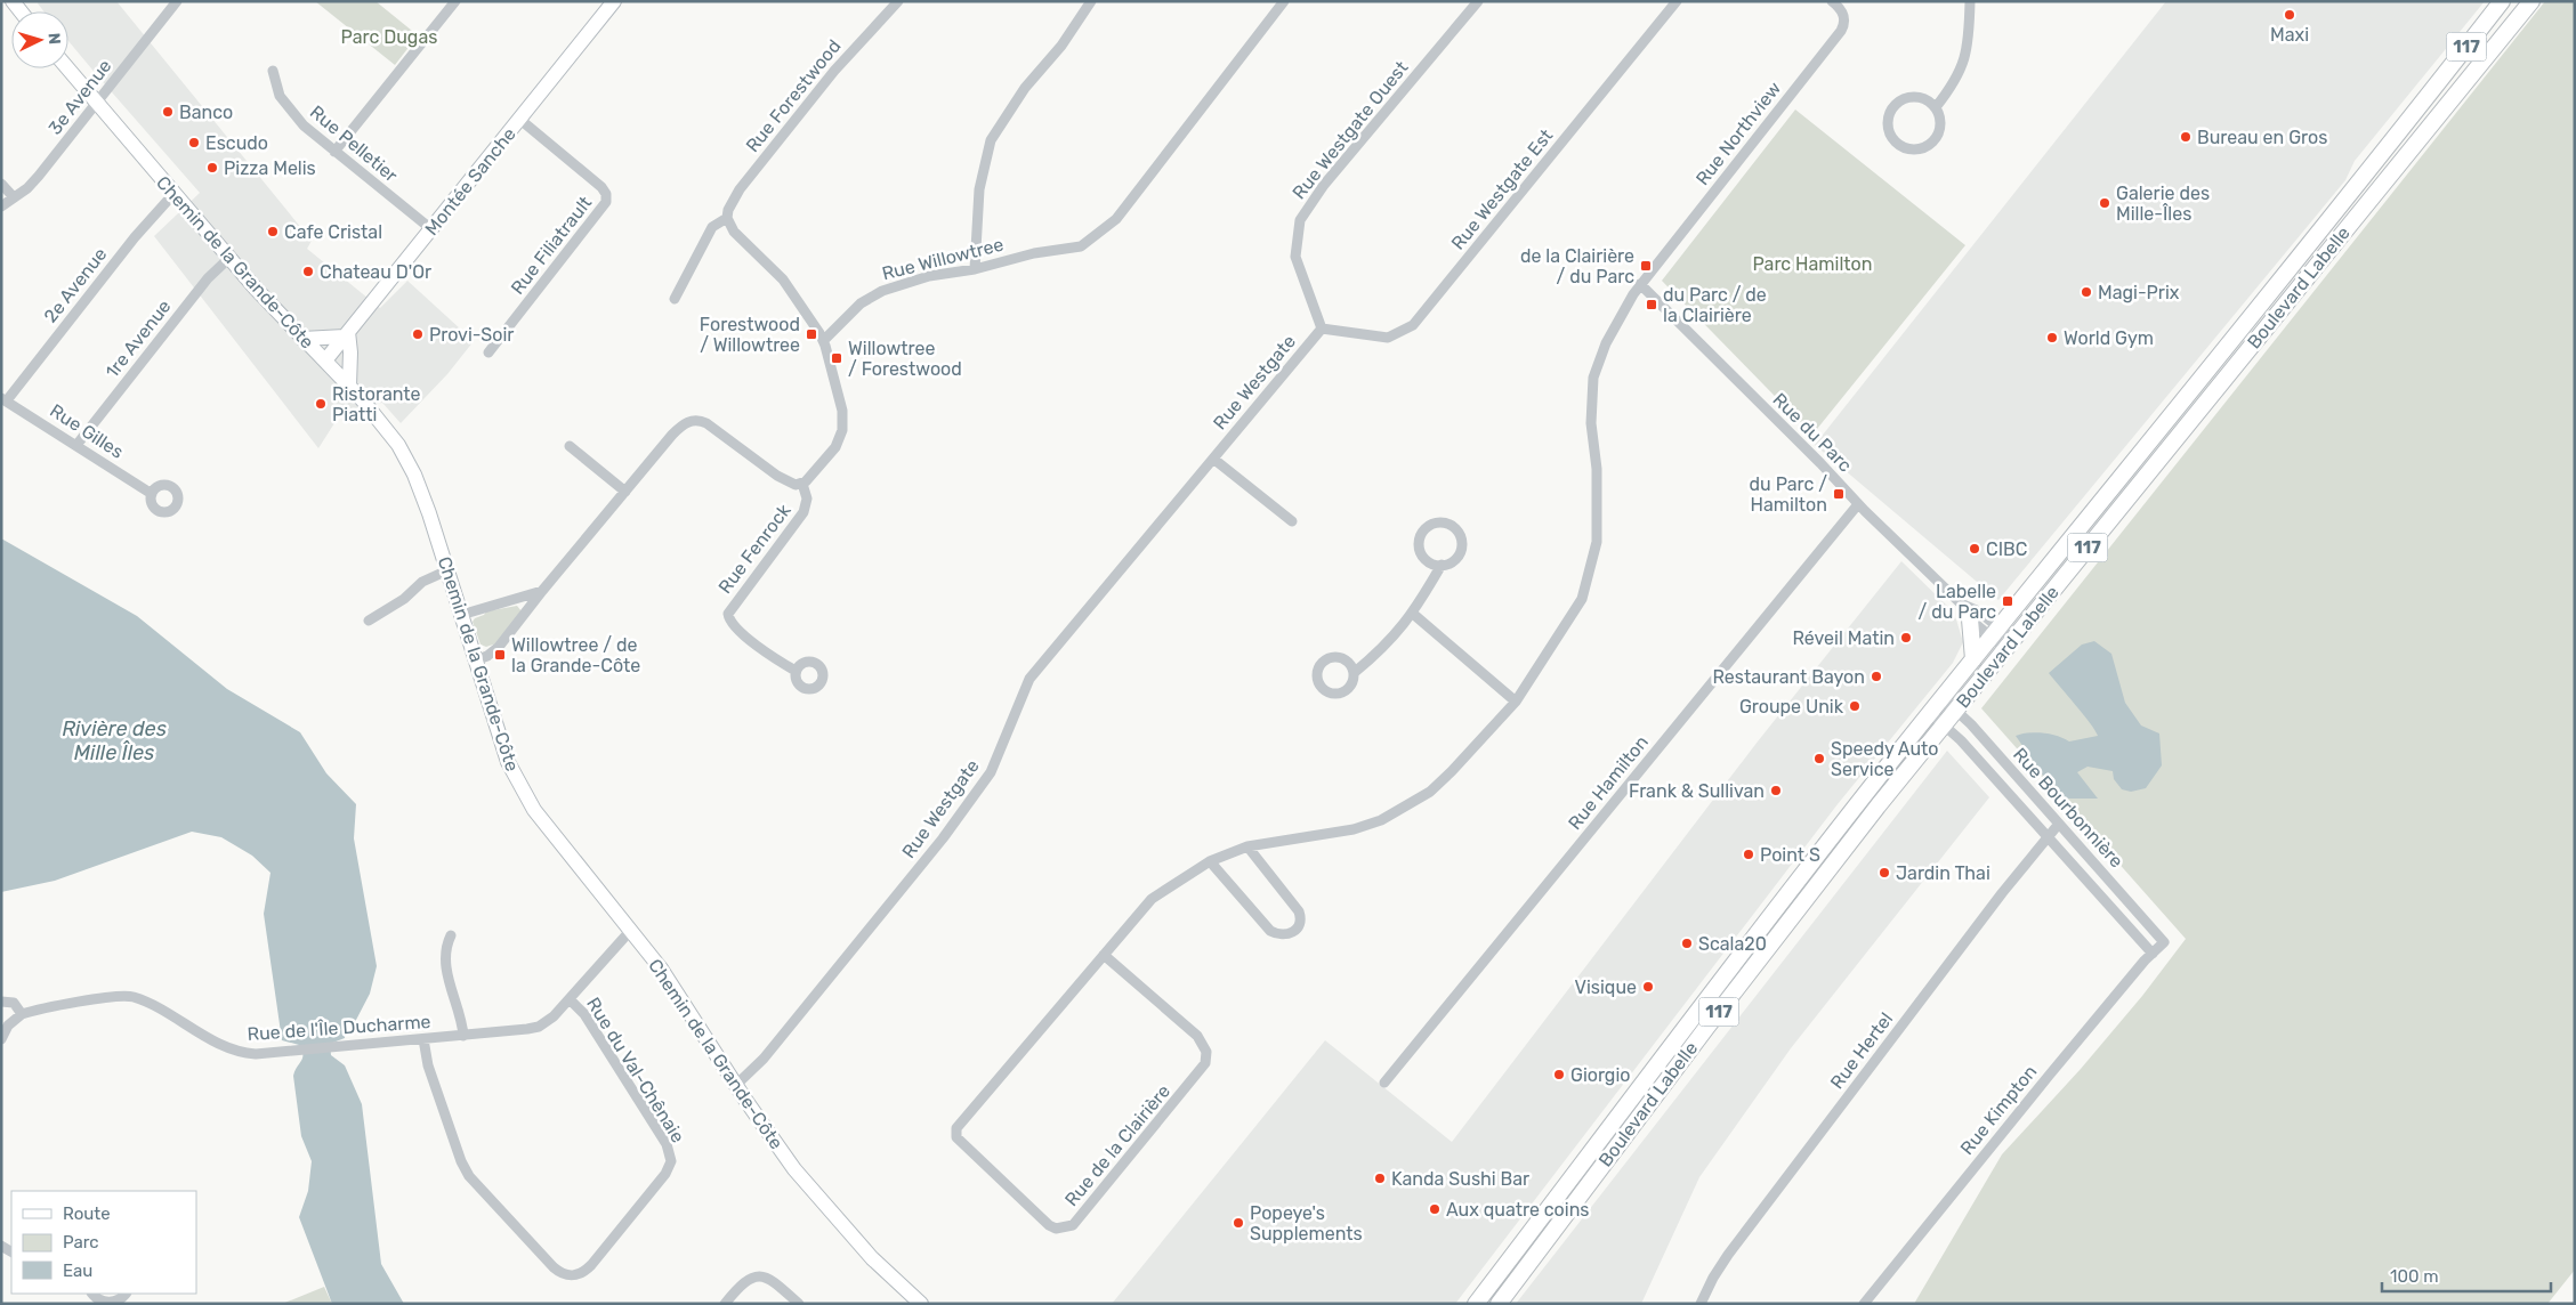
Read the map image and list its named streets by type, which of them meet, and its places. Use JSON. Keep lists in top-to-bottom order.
{
  "streets": {
    "main road": [
      "117",
      "Montée Sanche",
      "Chemin de la Grande-Côte",
      "Boulevard Labelle"
    ],
    "street": [
      "Rue Forestwood",
      "3e Avenue",
      "Rue Westgate Ouest",
      "Rue Northview",
      "Rue Pelletier",
      "Rue Westgate Est",
      "Rue Filiatrault",
      "Rue Willowtree",
      "2e Avenue",
      "1re Avenue",
      "Rue Westgate",
      "Rue Gilles",
      "Rue du Parc",
      "Rue Fenrock",
      "Rue Hamilton",
      "Rue Bourbonnière",
      "Rue de l'Île Ducharme",
      "Rue Hertel",
      "Rue du Val-Chênaie",
      "Rue Kimpton",
      "Rue de la Clairière"
    ]
  },
  "crossings": [
    ["3e Avenue", "Chemin de la Grande-Côte"],
    ["Rue Westgate Ouest", "Rue Westgate Est"],
    ["Rue Westgate Ouest", "Rue Westgate"],
    ["Rue Northview", "Rue du Parc"],
    ["Rue Northview", "Rue de la Clairière"],
    ["Rue Pelletier", "Montée Sanche"],
    ["Montée Sanche", "Rue Filiatrault"],
    ["Montée Sanche", "Chemin de la Grande-Côte"],
    ["Rue Westgate Est", "Rue Westgate"],
    ["Chemin de la Grande-Côte", "2e Avenue"],
    ["Chemin de la Grande-Côte", "1re Avenue"],
    ["Chemin de la Grande-Côte", "Rue Westgate"],
    ["Chemin de la Grande-Côte", "Rue de l'Île Ducharme"],
    ["2e Avenue", "Rue Gilles"],
    ["Boulevard Labelle", "Rue du Parc"],
    ["Boulevard Labelle", "Rue Bourbonnière"],
    ["1re Avenue", "Rue Gilles"],
    ["Rue du Parc", "Rue Hamilton"],
    ["Rue du Parc", "Rue de la Clairière"],
    ["Rue Bourbonnière", "Rue Hertel"],
    ["Rue Bourbonnière", "Rue Kimpton"],
    ["Rue de l'Île Ducharme", "Rue du Val-Chênaie"]
  ],
  "water": ["Rivière des Mille Îles"],
  "parks": ["Parc Dugas", "Parc Hamilton"],
  "places": {
    "other": [
      "Maxi",
      "Banco",
      "Bureau en Gros",
      "Escudo",
      "Pizza Melis",
      "Galerie des Mille-Îles",
      "Cafe Cristal",
      "Chateau D'Or",
      "Magi-Prix",
      "Provi-Soir",
      "World Gym",
      "Ristorante Piatti",
      "CIBC",
      "Réveil Matin",
      "Restaurant Bayon",
      "Groupe Unik",
      "Speedy Auto Service",
      "Frank & Sullivan",
      "Point S",
      "Jardin Thai",
      "Scala20",
      "Visique",
      "Giorgio",
      "Kanda Sushi Bar",
      "Aux quatre coins",
      "Popeye's Supplements"
    ],
    "transit": [
      "de la Clairière / du Parc",
      "du Parc / de la Clairière",
      "Forestwood / Willowtree",
      "Willowtree / Forestwood",
      "du Parc / Hamilton",
      "Labelle / du Parc",
      "Willowtree / de la Grande-Côte"
    ]
  },
  "legend": ["Route", "Parc", "Eau"],
  "scale_bar": "100 m",
  "north": "right"
}
